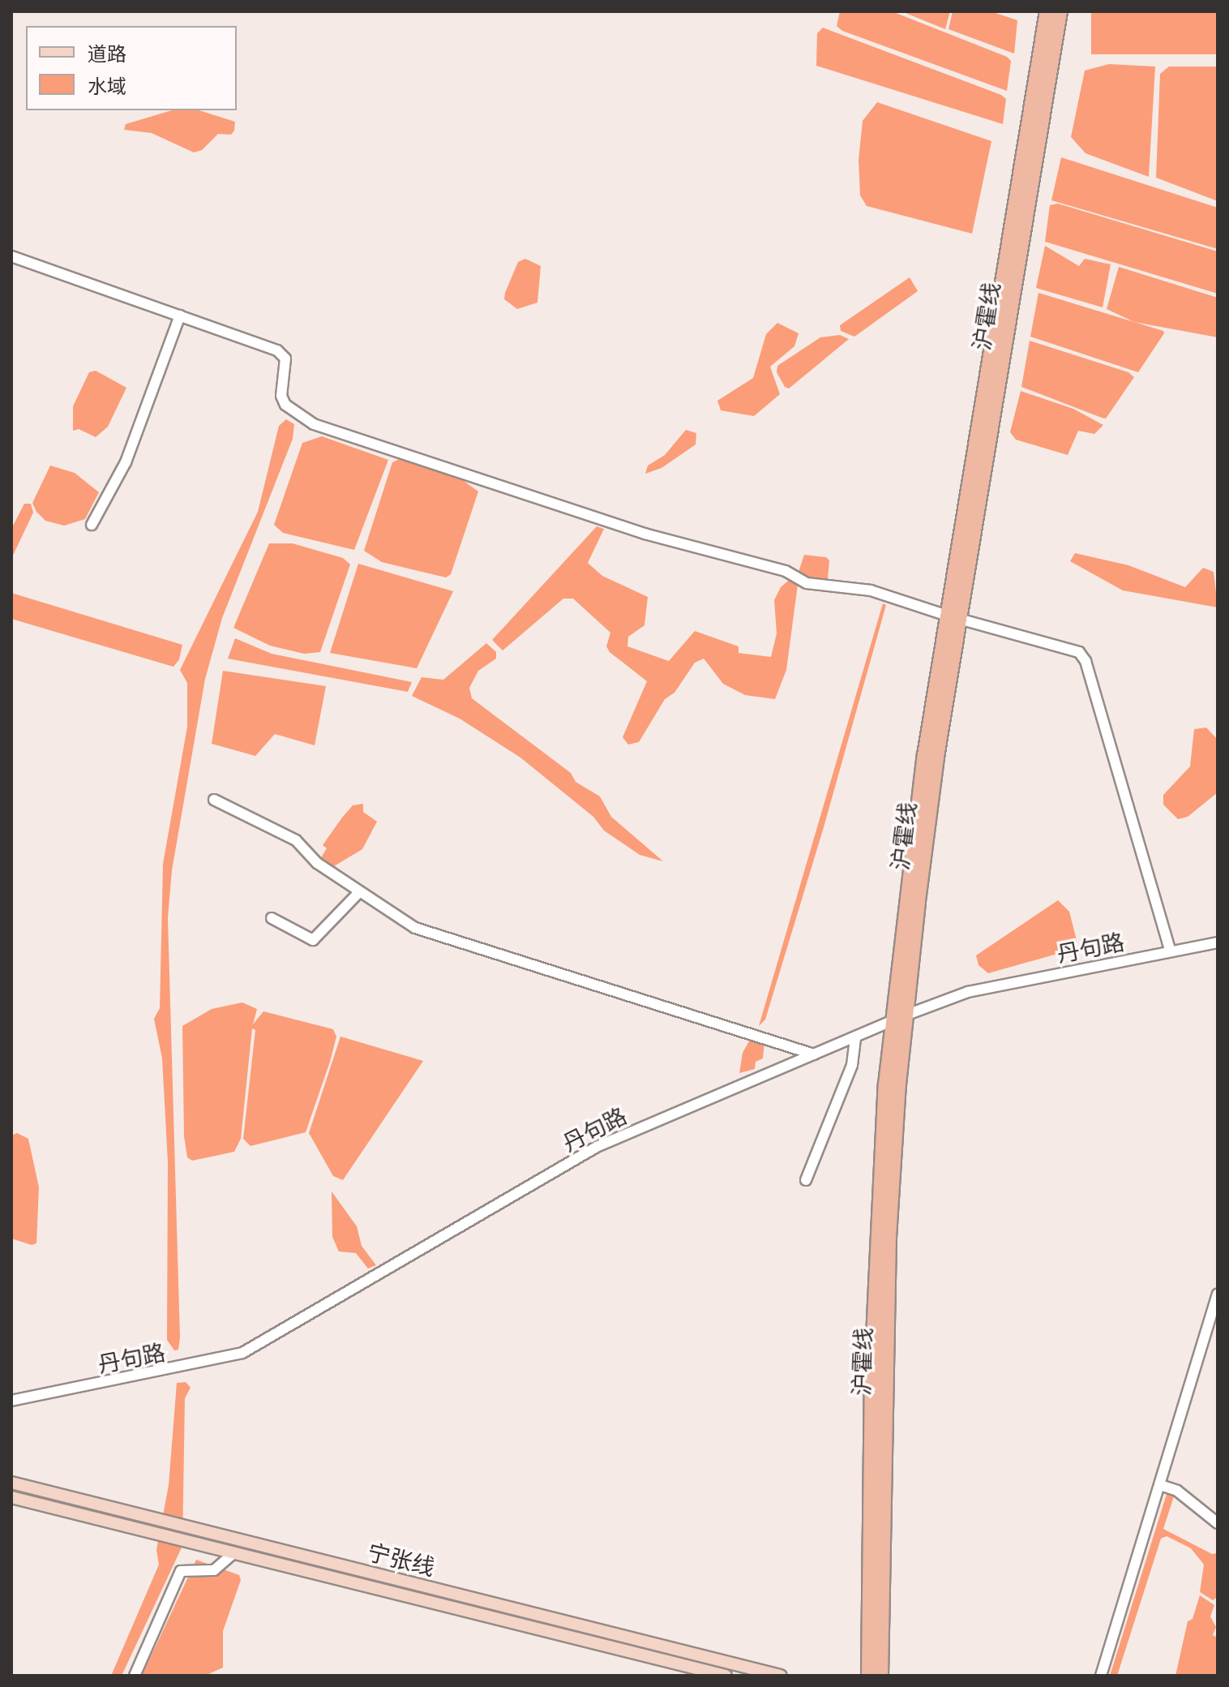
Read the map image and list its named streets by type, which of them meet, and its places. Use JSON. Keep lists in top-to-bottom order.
{
  "streets": {
    "highway": ["沪霍线"],
    "main road": ["宁张线"],
    "street": ["丹句路"]
  },
  "crossings": [
    ["沪霍线", "丹句路"]
  ],
  "legend": ["道路", "水域"]
}
